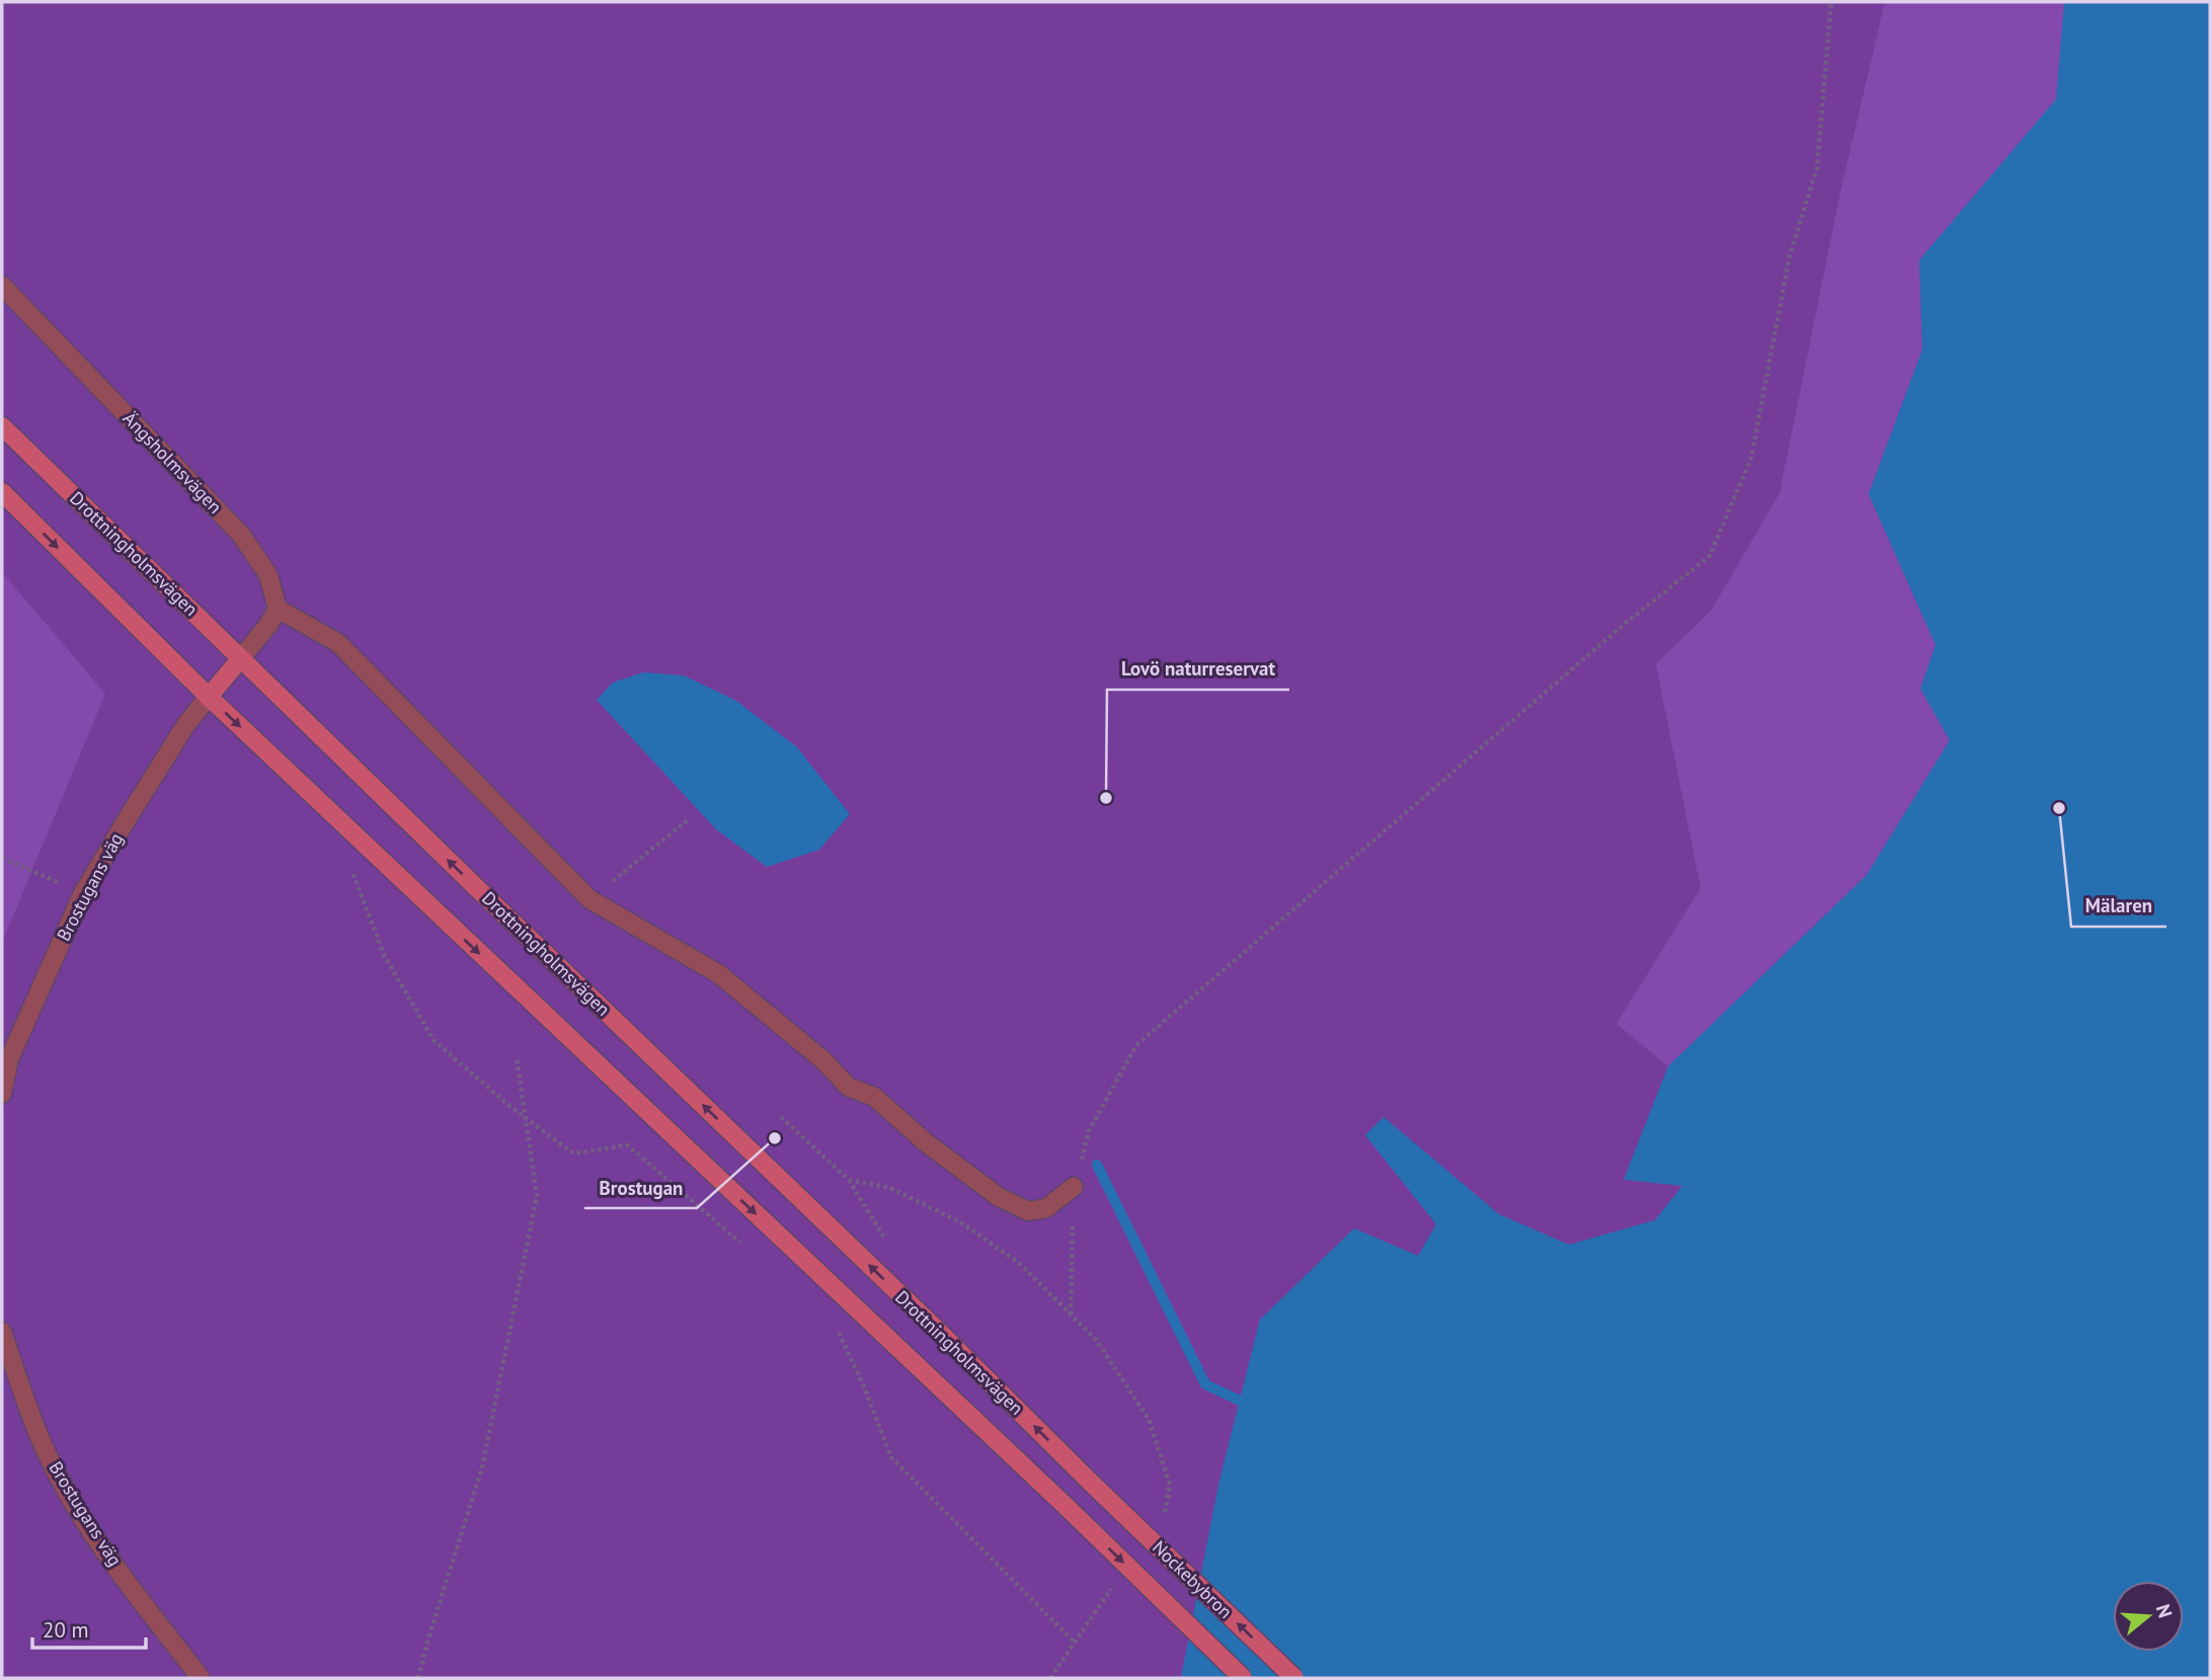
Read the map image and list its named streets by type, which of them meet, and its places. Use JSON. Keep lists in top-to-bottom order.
{
  "streets": {
    "main road": ["Drottningholmsvägen", "Nockebybron"],
    "street": ["Ängsholmsvägen", "Brostugans väg"]
  },
  "crossings": [
    ["Drottningholmsvägen", "Nockebybron"],
    ["Brostugans väg", "Nockebybron"]
  ],
  "one_way": ["Drottningholmsvägen"],
  "places": ["Lovö naturreservat", "Mälaren", "Brostugan"],
  "scale_bar": "20 m",
  "north": "right"
}
